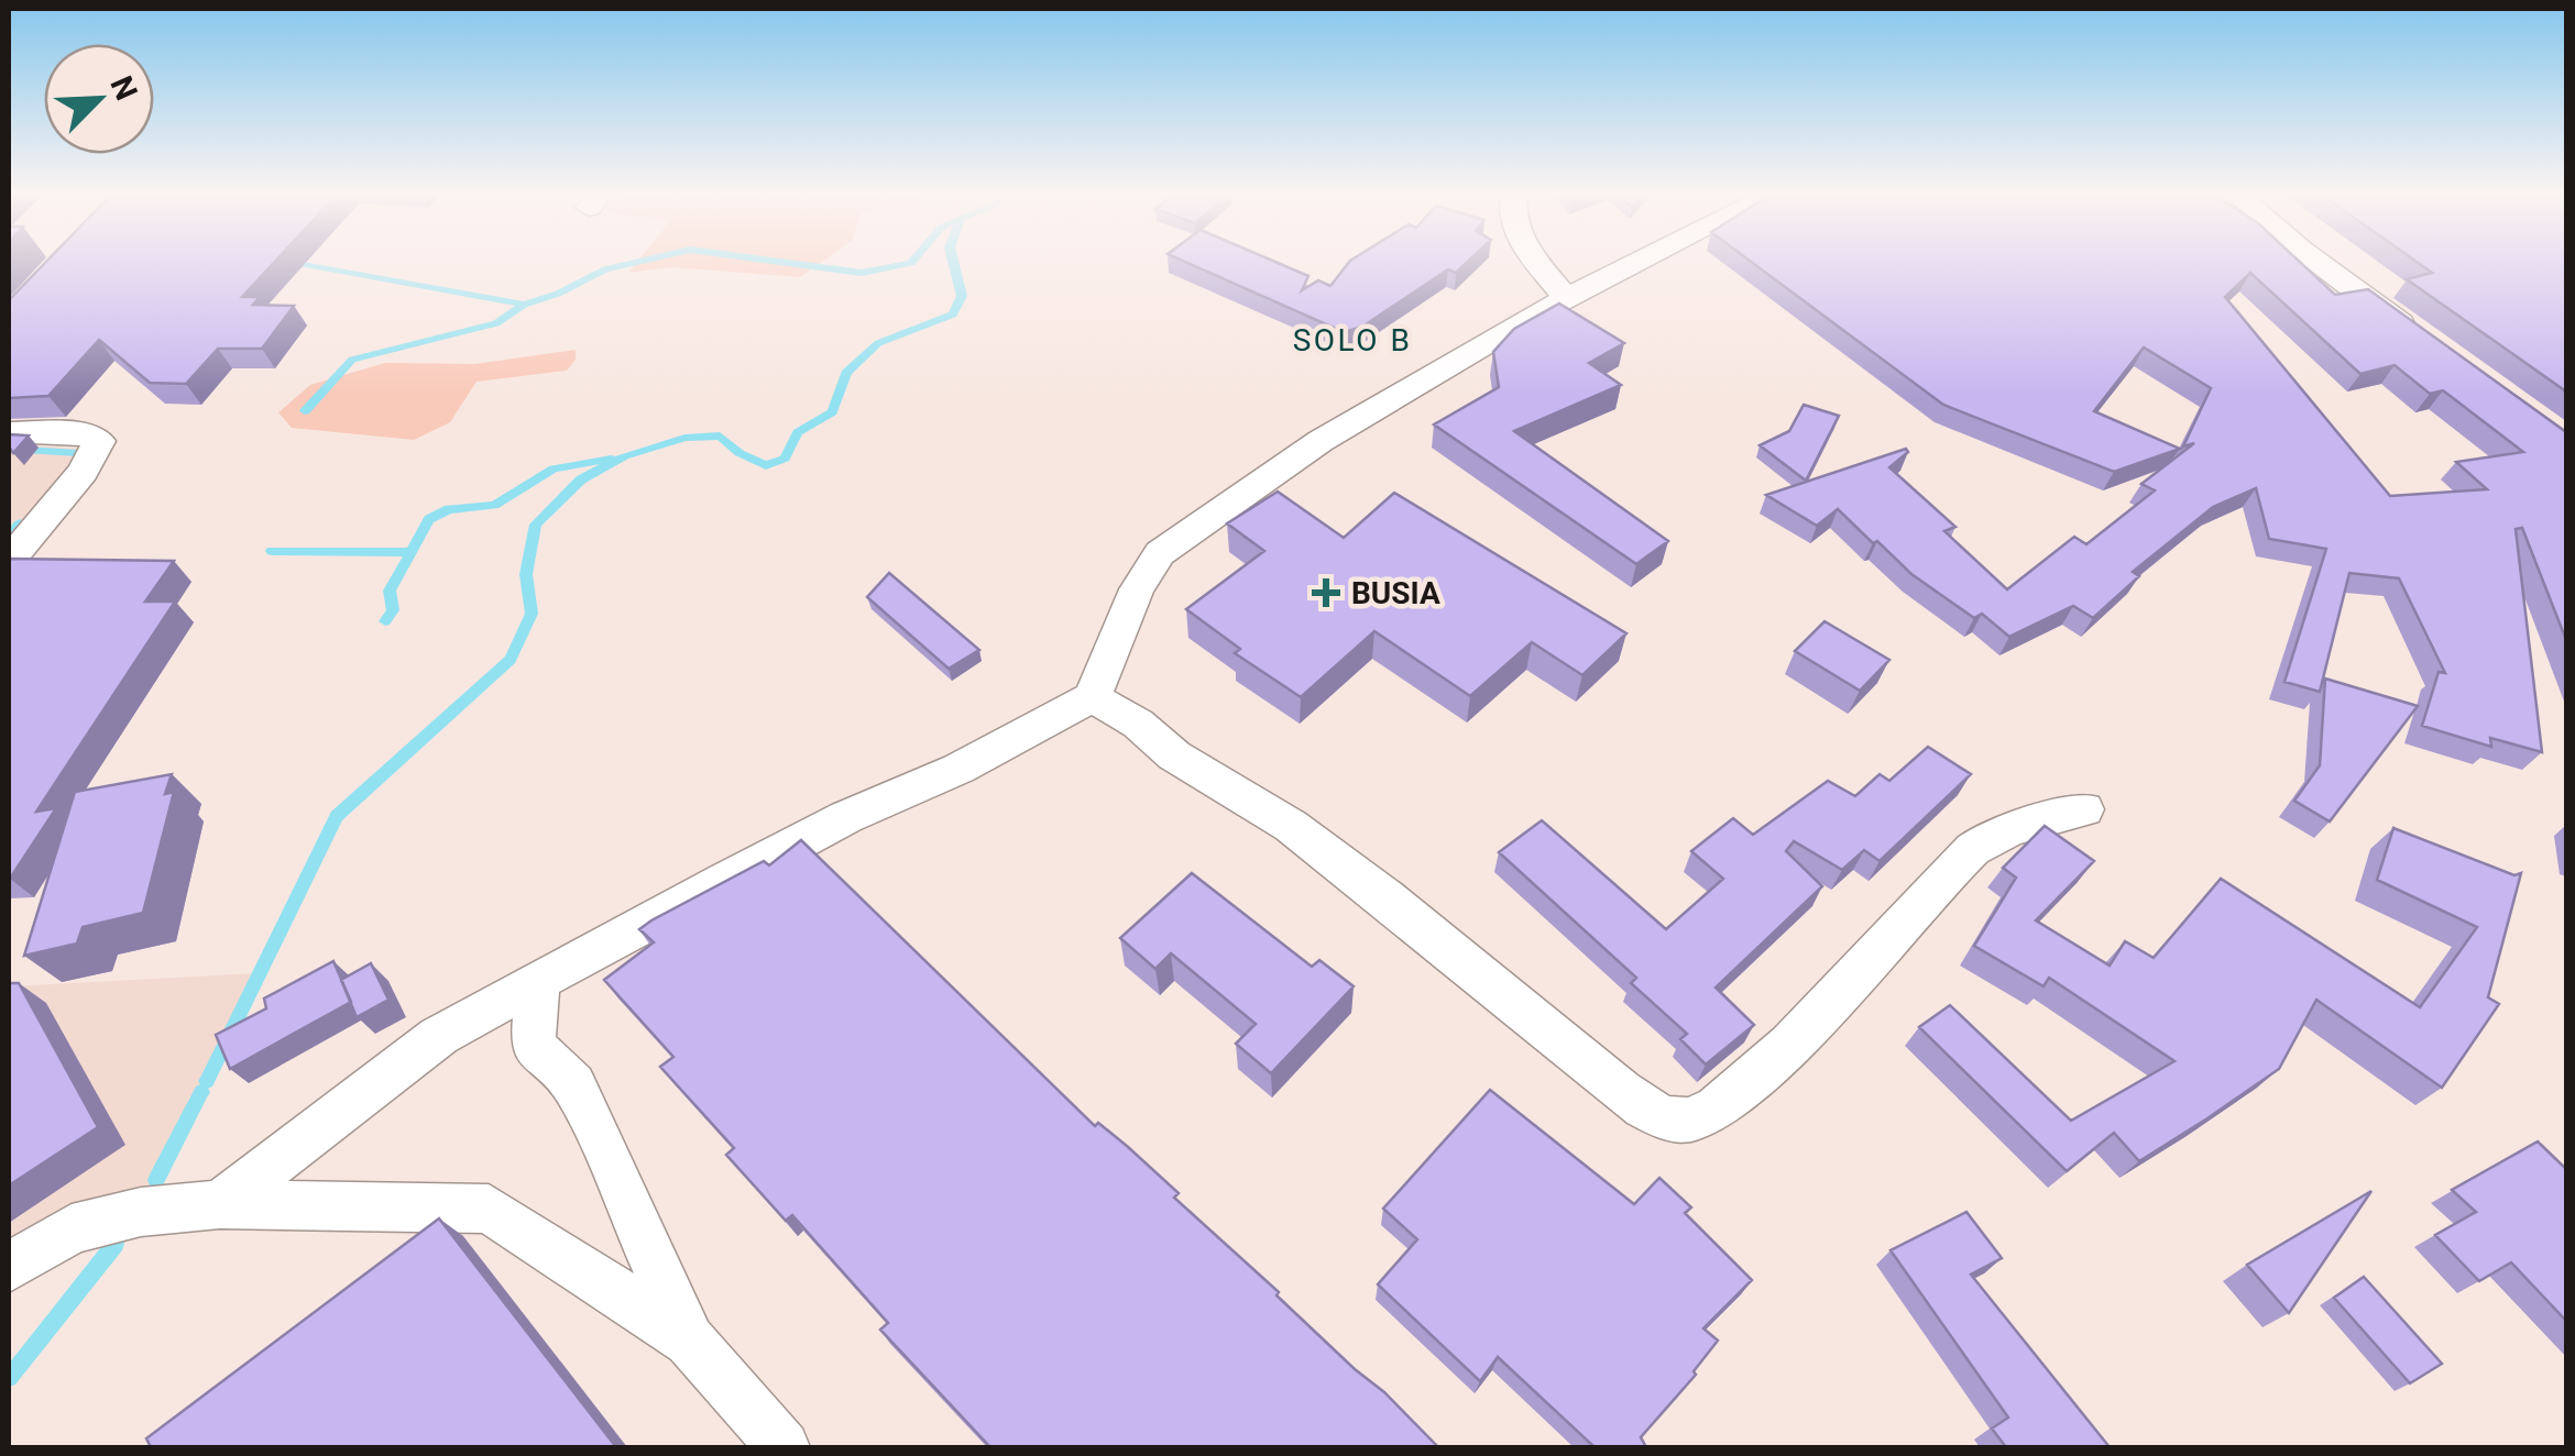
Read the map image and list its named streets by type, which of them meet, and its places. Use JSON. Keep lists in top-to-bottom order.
{
  "districts": ["SOLO B"],
  "places": {
    "health": ["BUSIA"]
  },
  "north": "top right"
}
